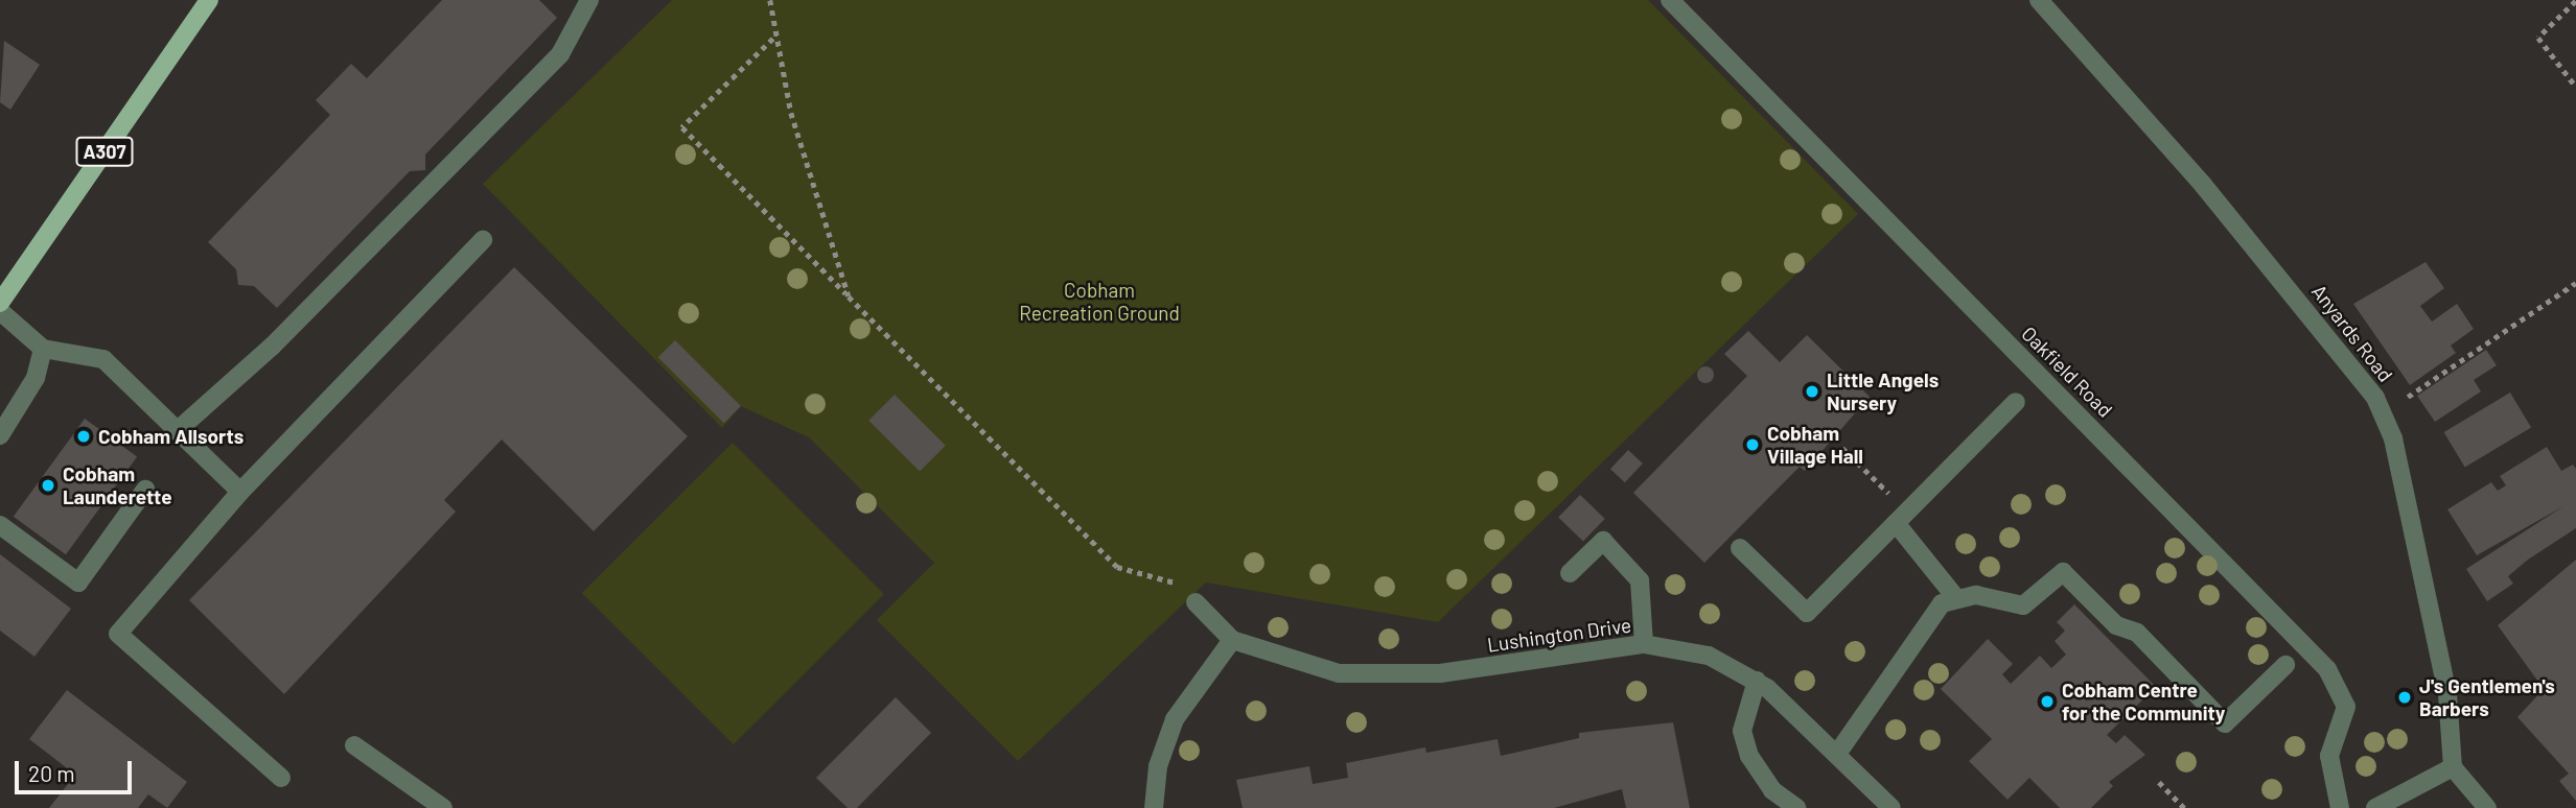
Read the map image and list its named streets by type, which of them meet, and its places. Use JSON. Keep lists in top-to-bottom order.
{
  "streets": {
    "main road": ["A307"],
    "street": ["Anyards Road", "Oakfield Road", "Lushington Drive"]
  },
  "parks": ["Cobham Recreation Ground"],
  "places": [
    "Little Angels Nursery",
    "Cobham Allsorts",
    "Cobham Village Hall",
    "Cobham Launderette",
    "J's Gentlemen's Barbers",
    "Cobham Centre for the Community"
  ],
  "scale_bar": "20 m"
}
